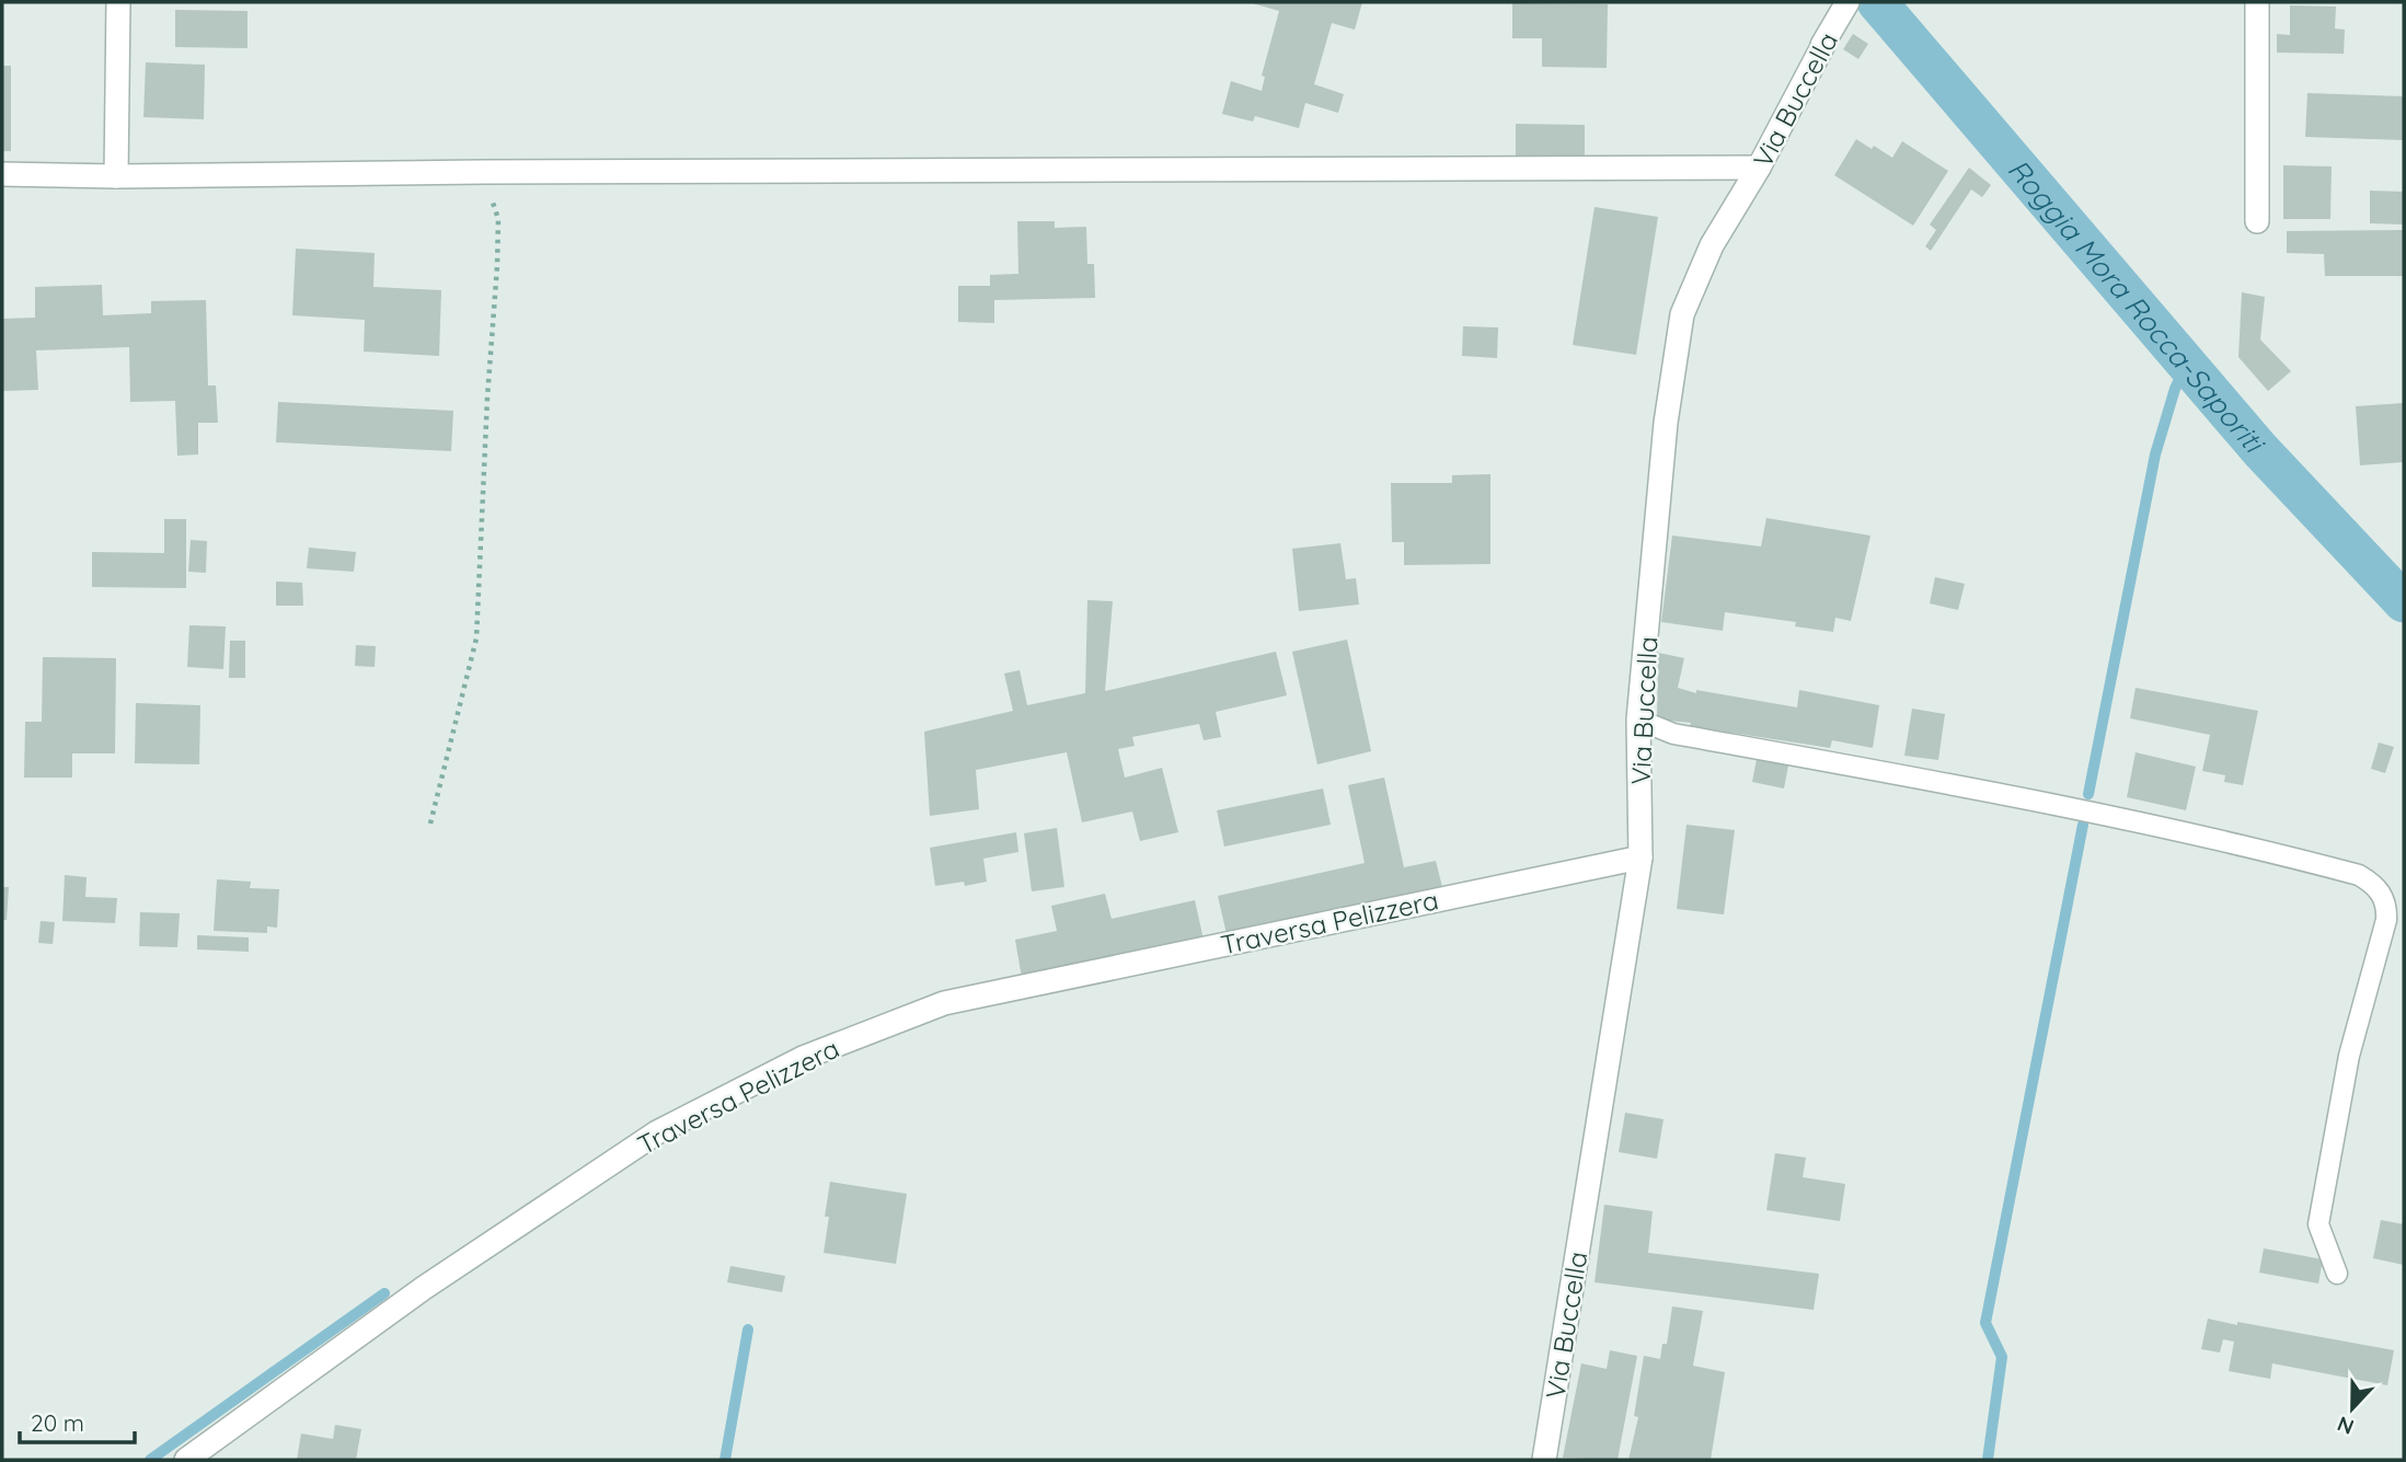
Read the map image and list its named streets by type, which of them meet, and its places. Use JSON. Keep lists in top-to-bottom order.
{
  "streets": {
    "street": ["Via Buccella", "Traversa Pelizzera"]
  },
  "crossings": [
    ["Via Buccella", "Traversa Pelizzera"]
  ],
  "water": ["Roggia Mora Rocca-Saporiti"],
  "scale_bar": "20 m",
  "north": "bottom"
}
